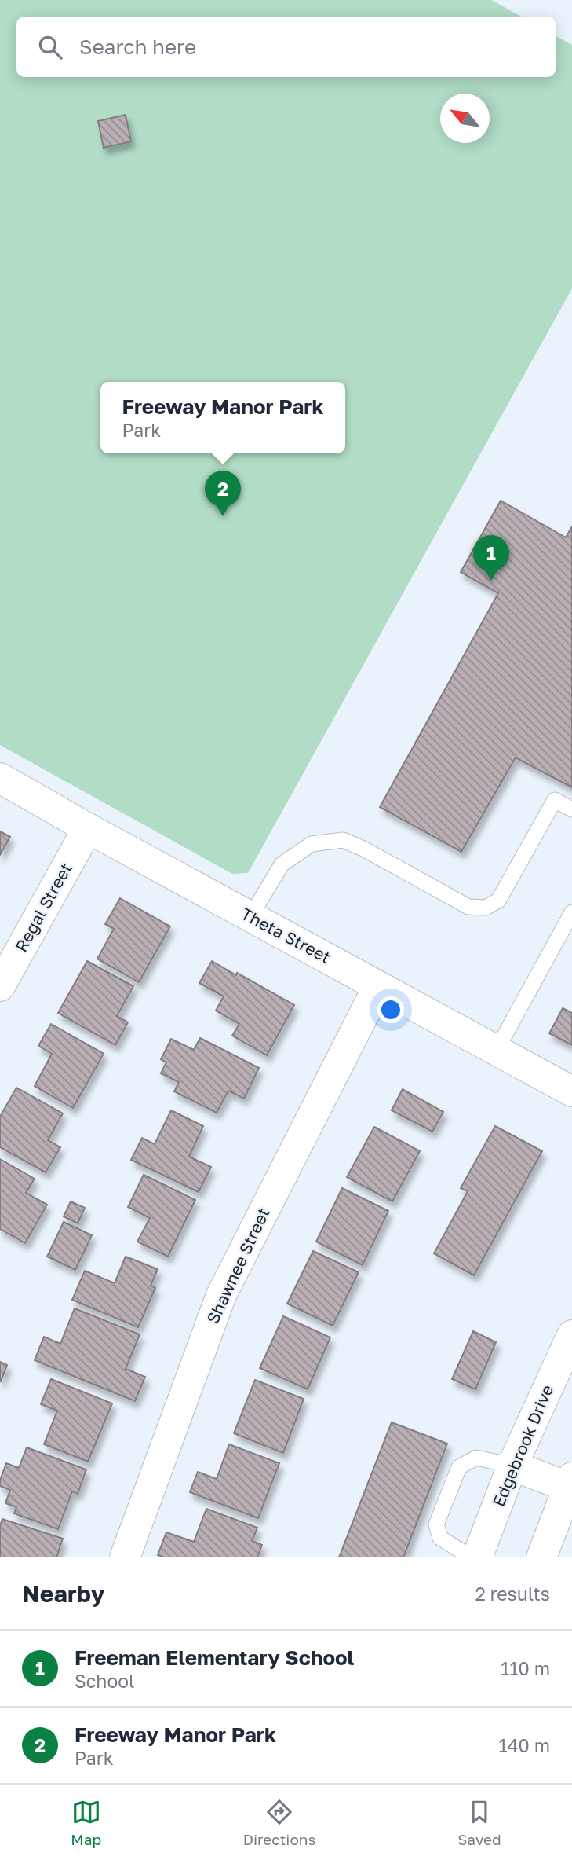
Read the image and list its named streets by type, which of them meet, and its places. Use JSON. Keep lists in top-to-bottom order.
{
  "streets": {
    "street": [
      "Regal Street",
      "Theta Street",
      "Shawnee Street",
      "Edgebrook Drive"
    ]
  },
  "crossings": [
    ["Regal Street", "Theta Street"],
    ["Theta Street", "Shawnee Street"]
  ],
  "north": "top left",
  "page": {
    "search": "Search here",
    "popup": ["Freeway Manor Park", "Park"],
    "pins": ["2", "1"],
    "heading": ["Nearby", "2 results"],
    "list": [
      {
        "mark": "1",
        "name": "Freeman Elementary School",
        "note": "School",
        "value": "110 m"
      },
      {
        "mark": "2",
        "name": "Freeway Manor Park",
        "note": "Park",
        "value": "140 m"
      }
    ],
    "nav": ["Map", "Directions", "Saved"]
  }
}
